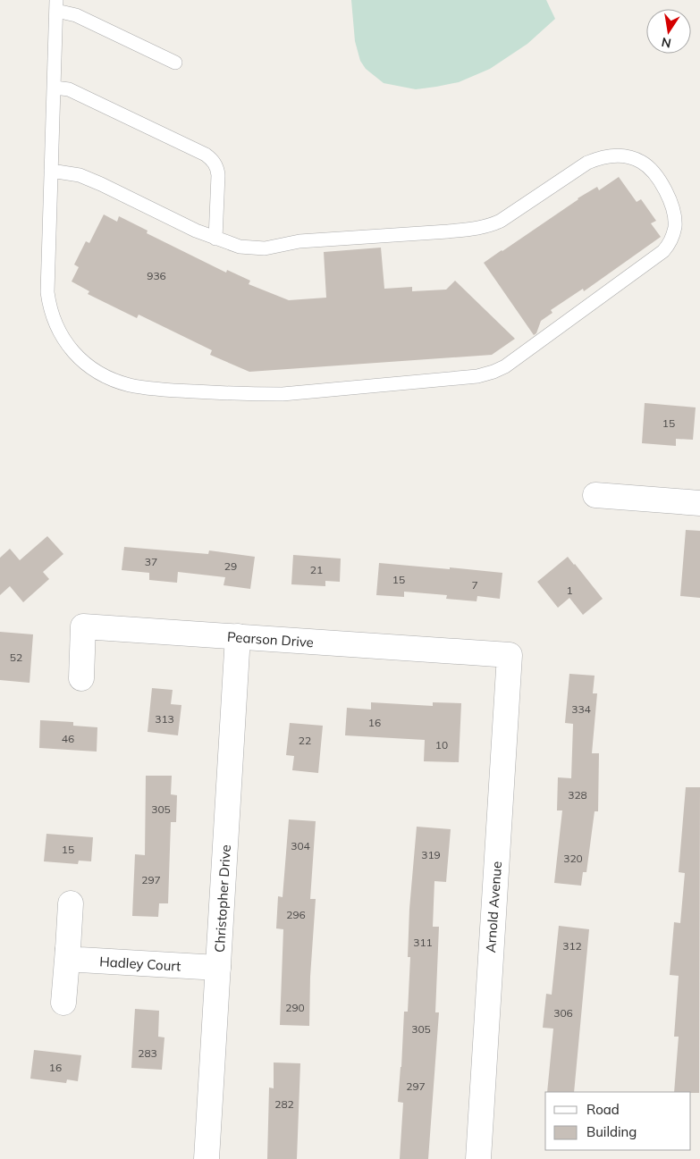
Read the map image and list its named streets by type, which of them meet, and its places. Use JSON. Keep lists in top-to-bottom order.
{
  "streets": {
    "street": [
      "Pearson Drive",
      "Christopher Drive",
      "Arnold Avenue",
      "Hadley Court"
    ]
  },
  "crossings": [
    ["Pearson Drive", "Christopher Drive"],
    ["Pearson Drive", "Arnold Avenue"],
    ["Christopher Drive", "Hadley Court"]
  ],
  "house_numbers": [
    "936",
    "15",
    "37",
    "29",
    "21",
    "15",
    "7",
    "1",
    "52",
    "334",
    "313",
    "16",
    "46",
    "22",
    "10",
    "328",
    "305",
    "304",
    "15",
    "319",
    "320",
    "297",
    "296",
    "311",
    "312",
    "290",
    "306",
    "305",
    "283",
    "16",
    "297",
    "282"
  ],
  "legend": ["Road", "Building"],
  "north": "bottom"
}
